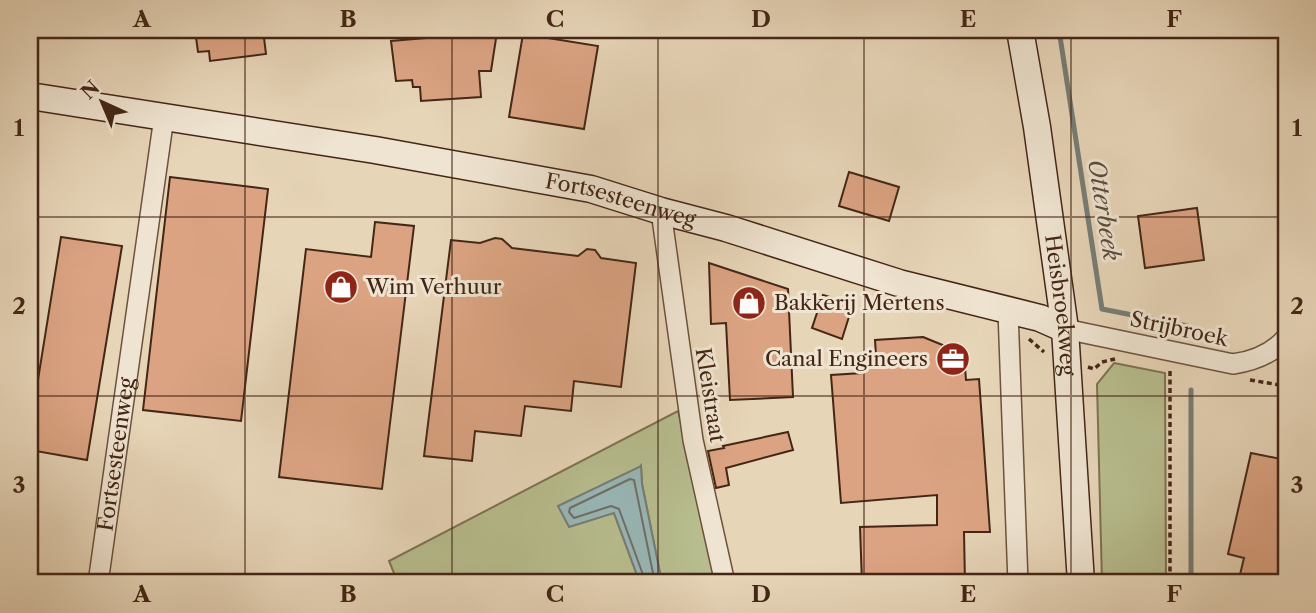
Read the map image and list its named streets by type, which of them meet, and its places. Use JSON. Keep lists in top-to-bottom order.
{
  "streets": {
    "street": [
      "Fortsesteenweg",
      "Heisbroekweg",
      "Strijbroek",
      "Kleistraat"
    ]
  },
  "crossings": [
    ["Fortsesteenweg", "Heisbroekweg"],
    ["Fortsesteenweg", "Strijbroek"],
    ["Fortsesteenweg", "Kleistraat"],
    ["Heisbroekweg", "Strijbroek"]
  ],
  "water": ["Otterbeek"],
  "places": {
    "shop": ["Wim Verhuur", "Bakkerij Mertens"],
    "office": ["Canal Engineers"]
  },
  "north": "top left",
  "grid": {
    "columns": [
      "A",
      "B",
      "C",
      "D",
      "E",
      "F"
    ],
    "rows": ["1", "2", "3"]
  }
}
